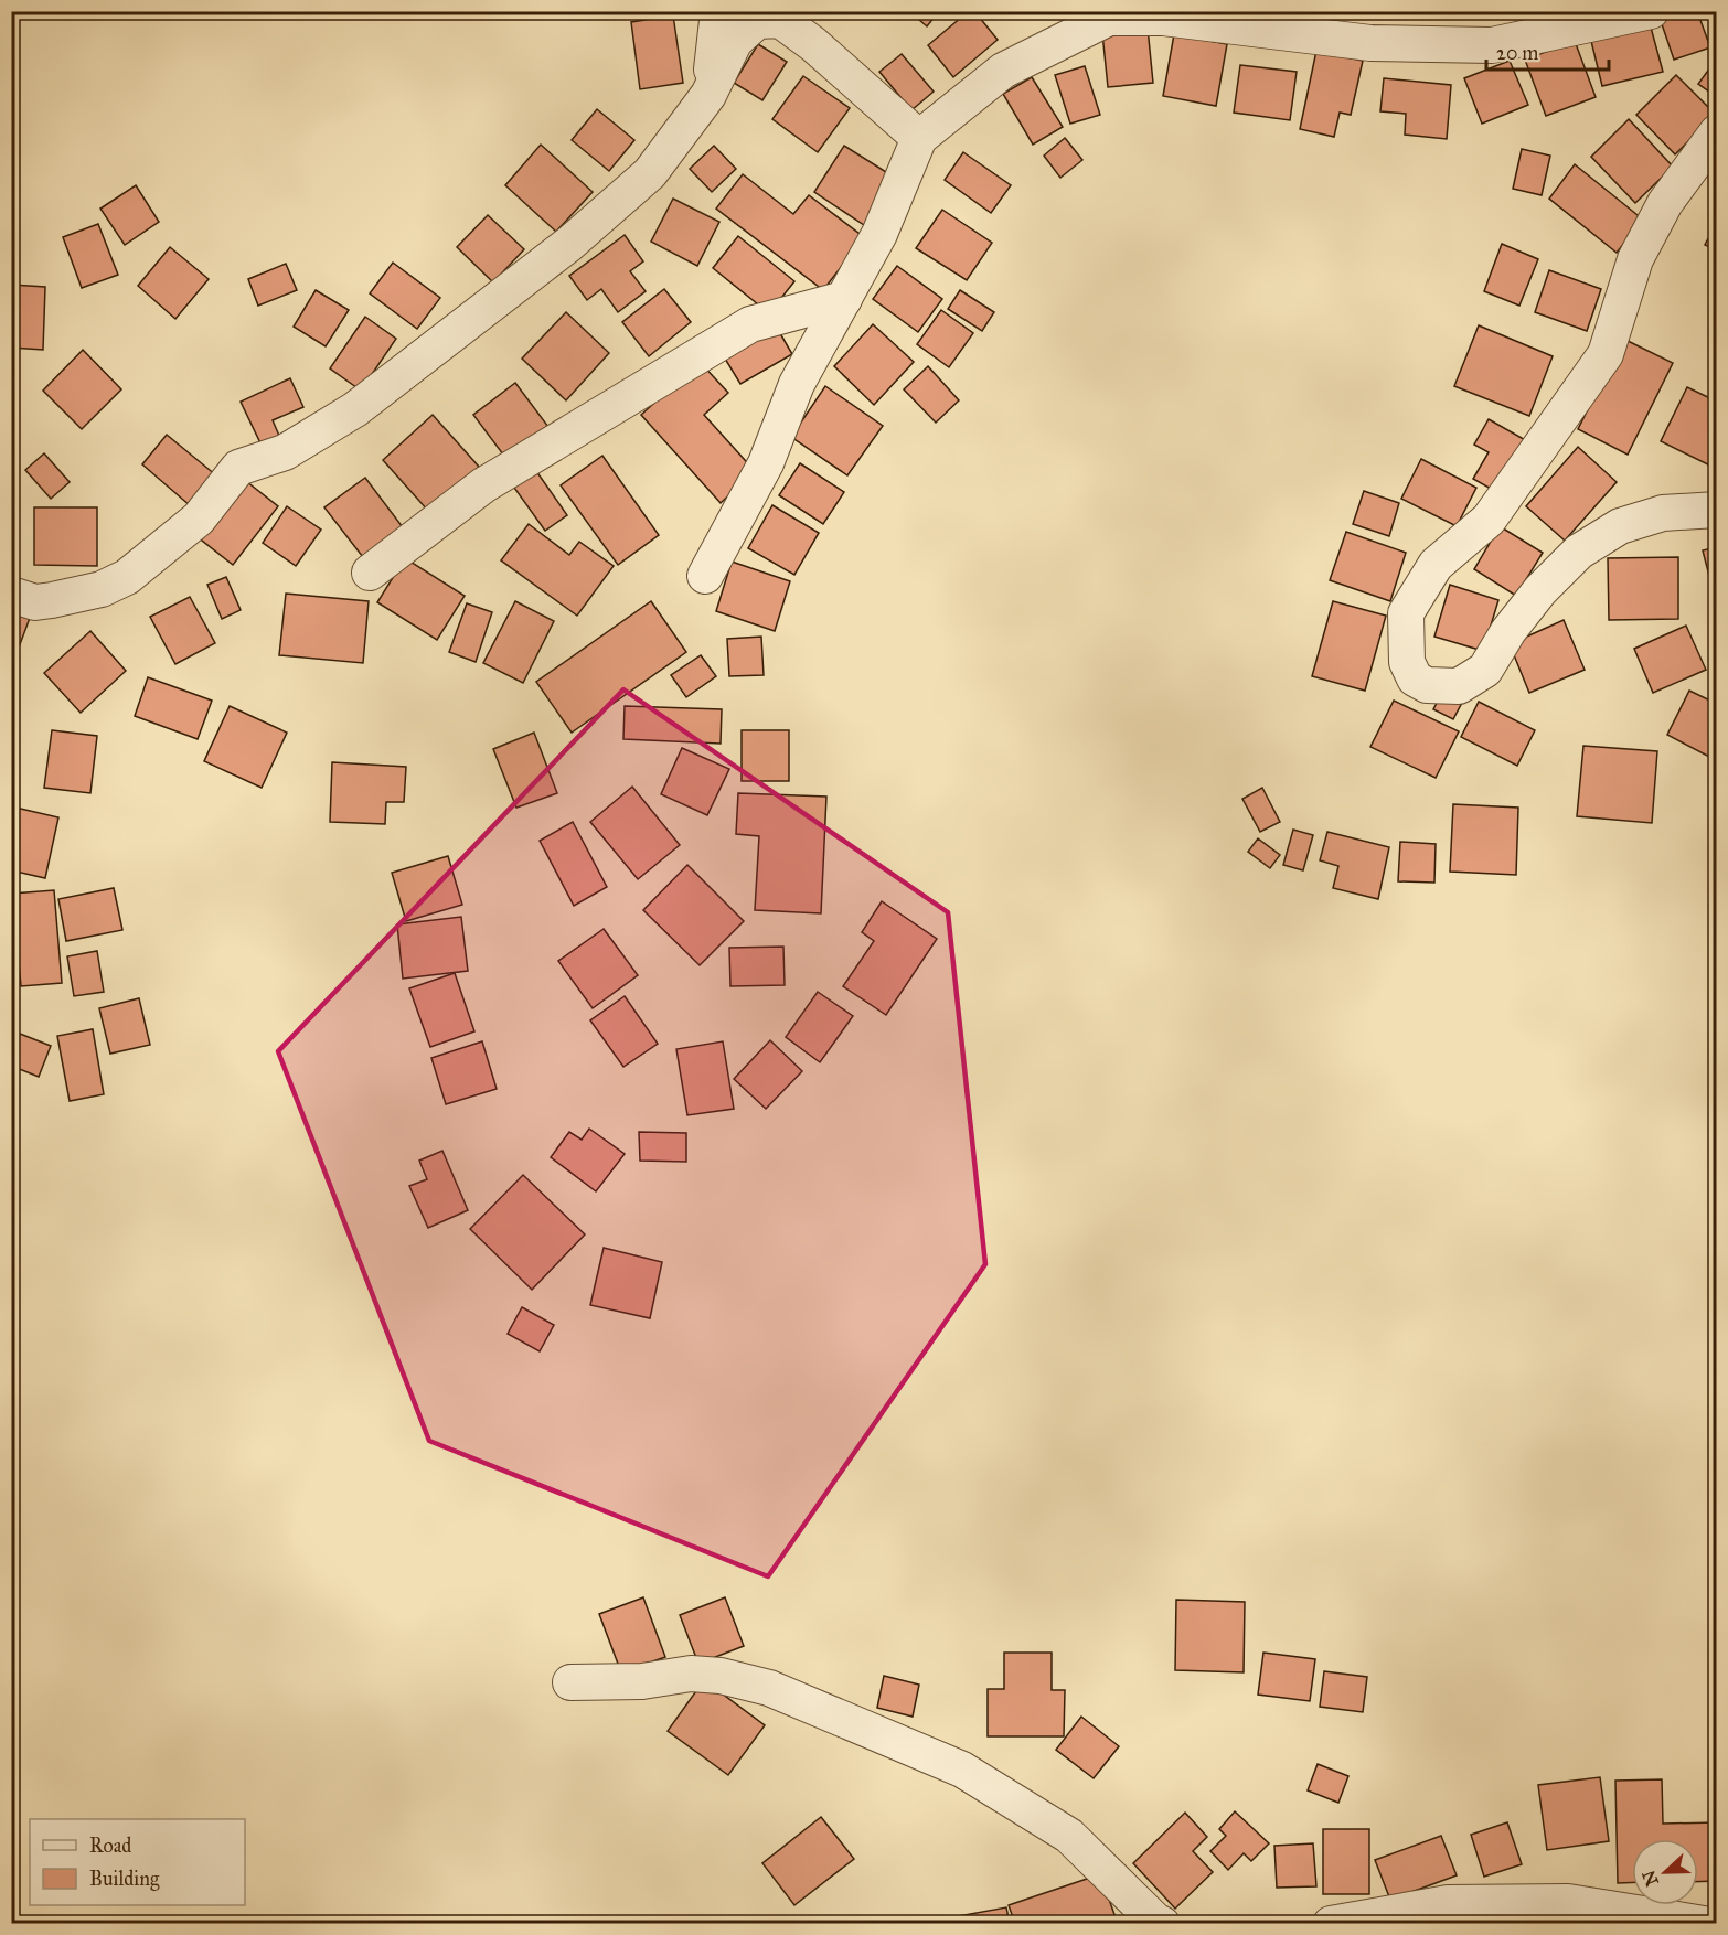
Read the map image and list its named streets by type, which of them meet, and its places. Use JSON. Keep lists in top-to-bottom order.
{
  "legend": ["Road", "Building"],
  "scale_bar": "20 m",
  "north": "left"
}
